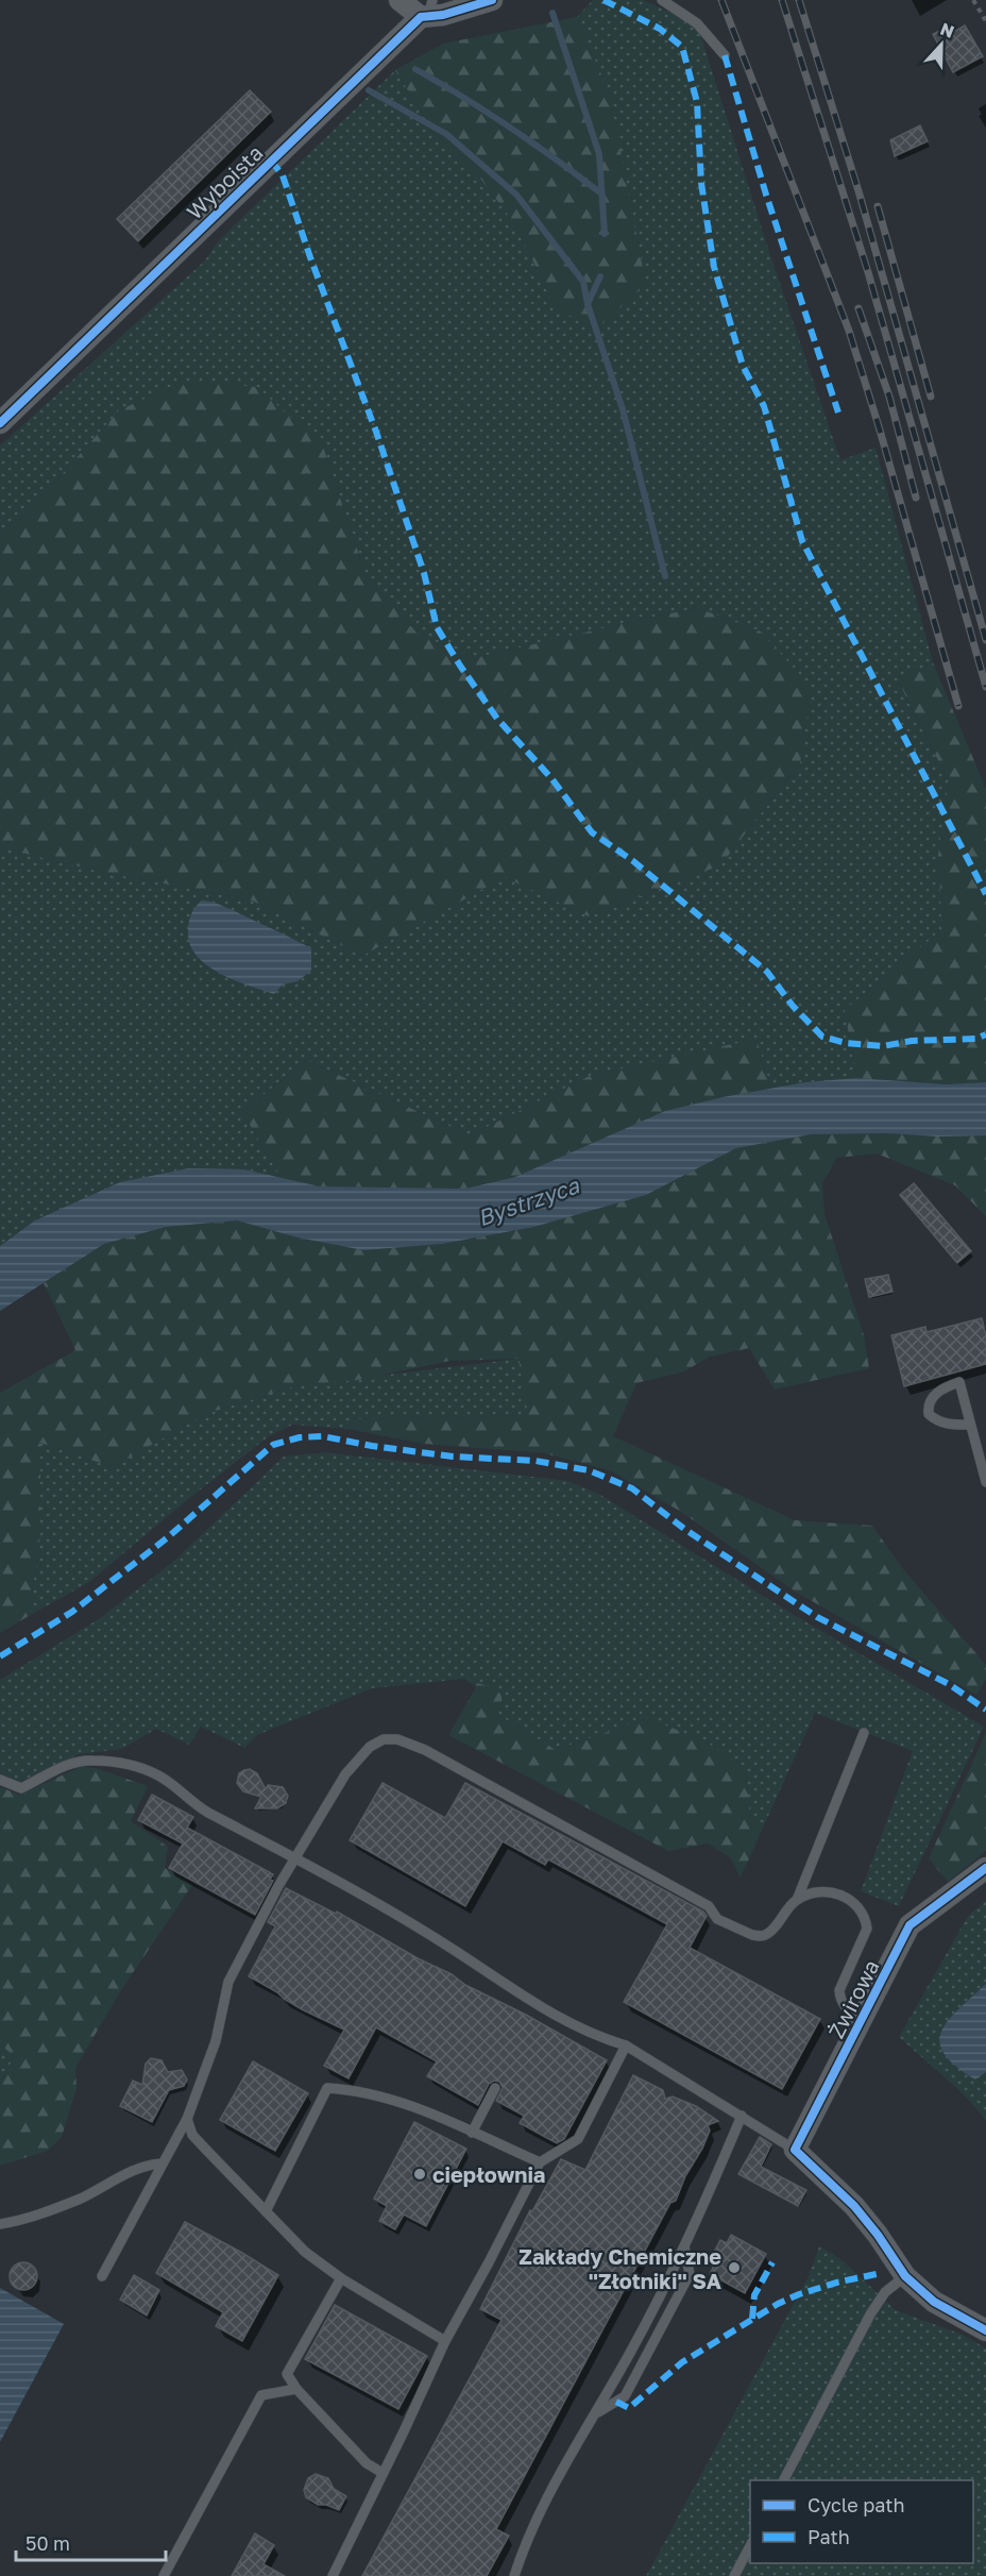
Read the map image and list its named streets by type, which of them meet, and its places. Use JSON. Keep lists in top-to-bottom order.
{
  "streets": {
    "street": ["Wyboista", "Żwirowa"]
  },
  "water": ["Bystrzyca"],
  "places": ["ciepłownia", "Zakłady Chemiczne \"Złotniki\" SA"],
  "legend": ["Cycle path", "Path"],
  "scale_bar": "50 m",
  "north": "top"
}
